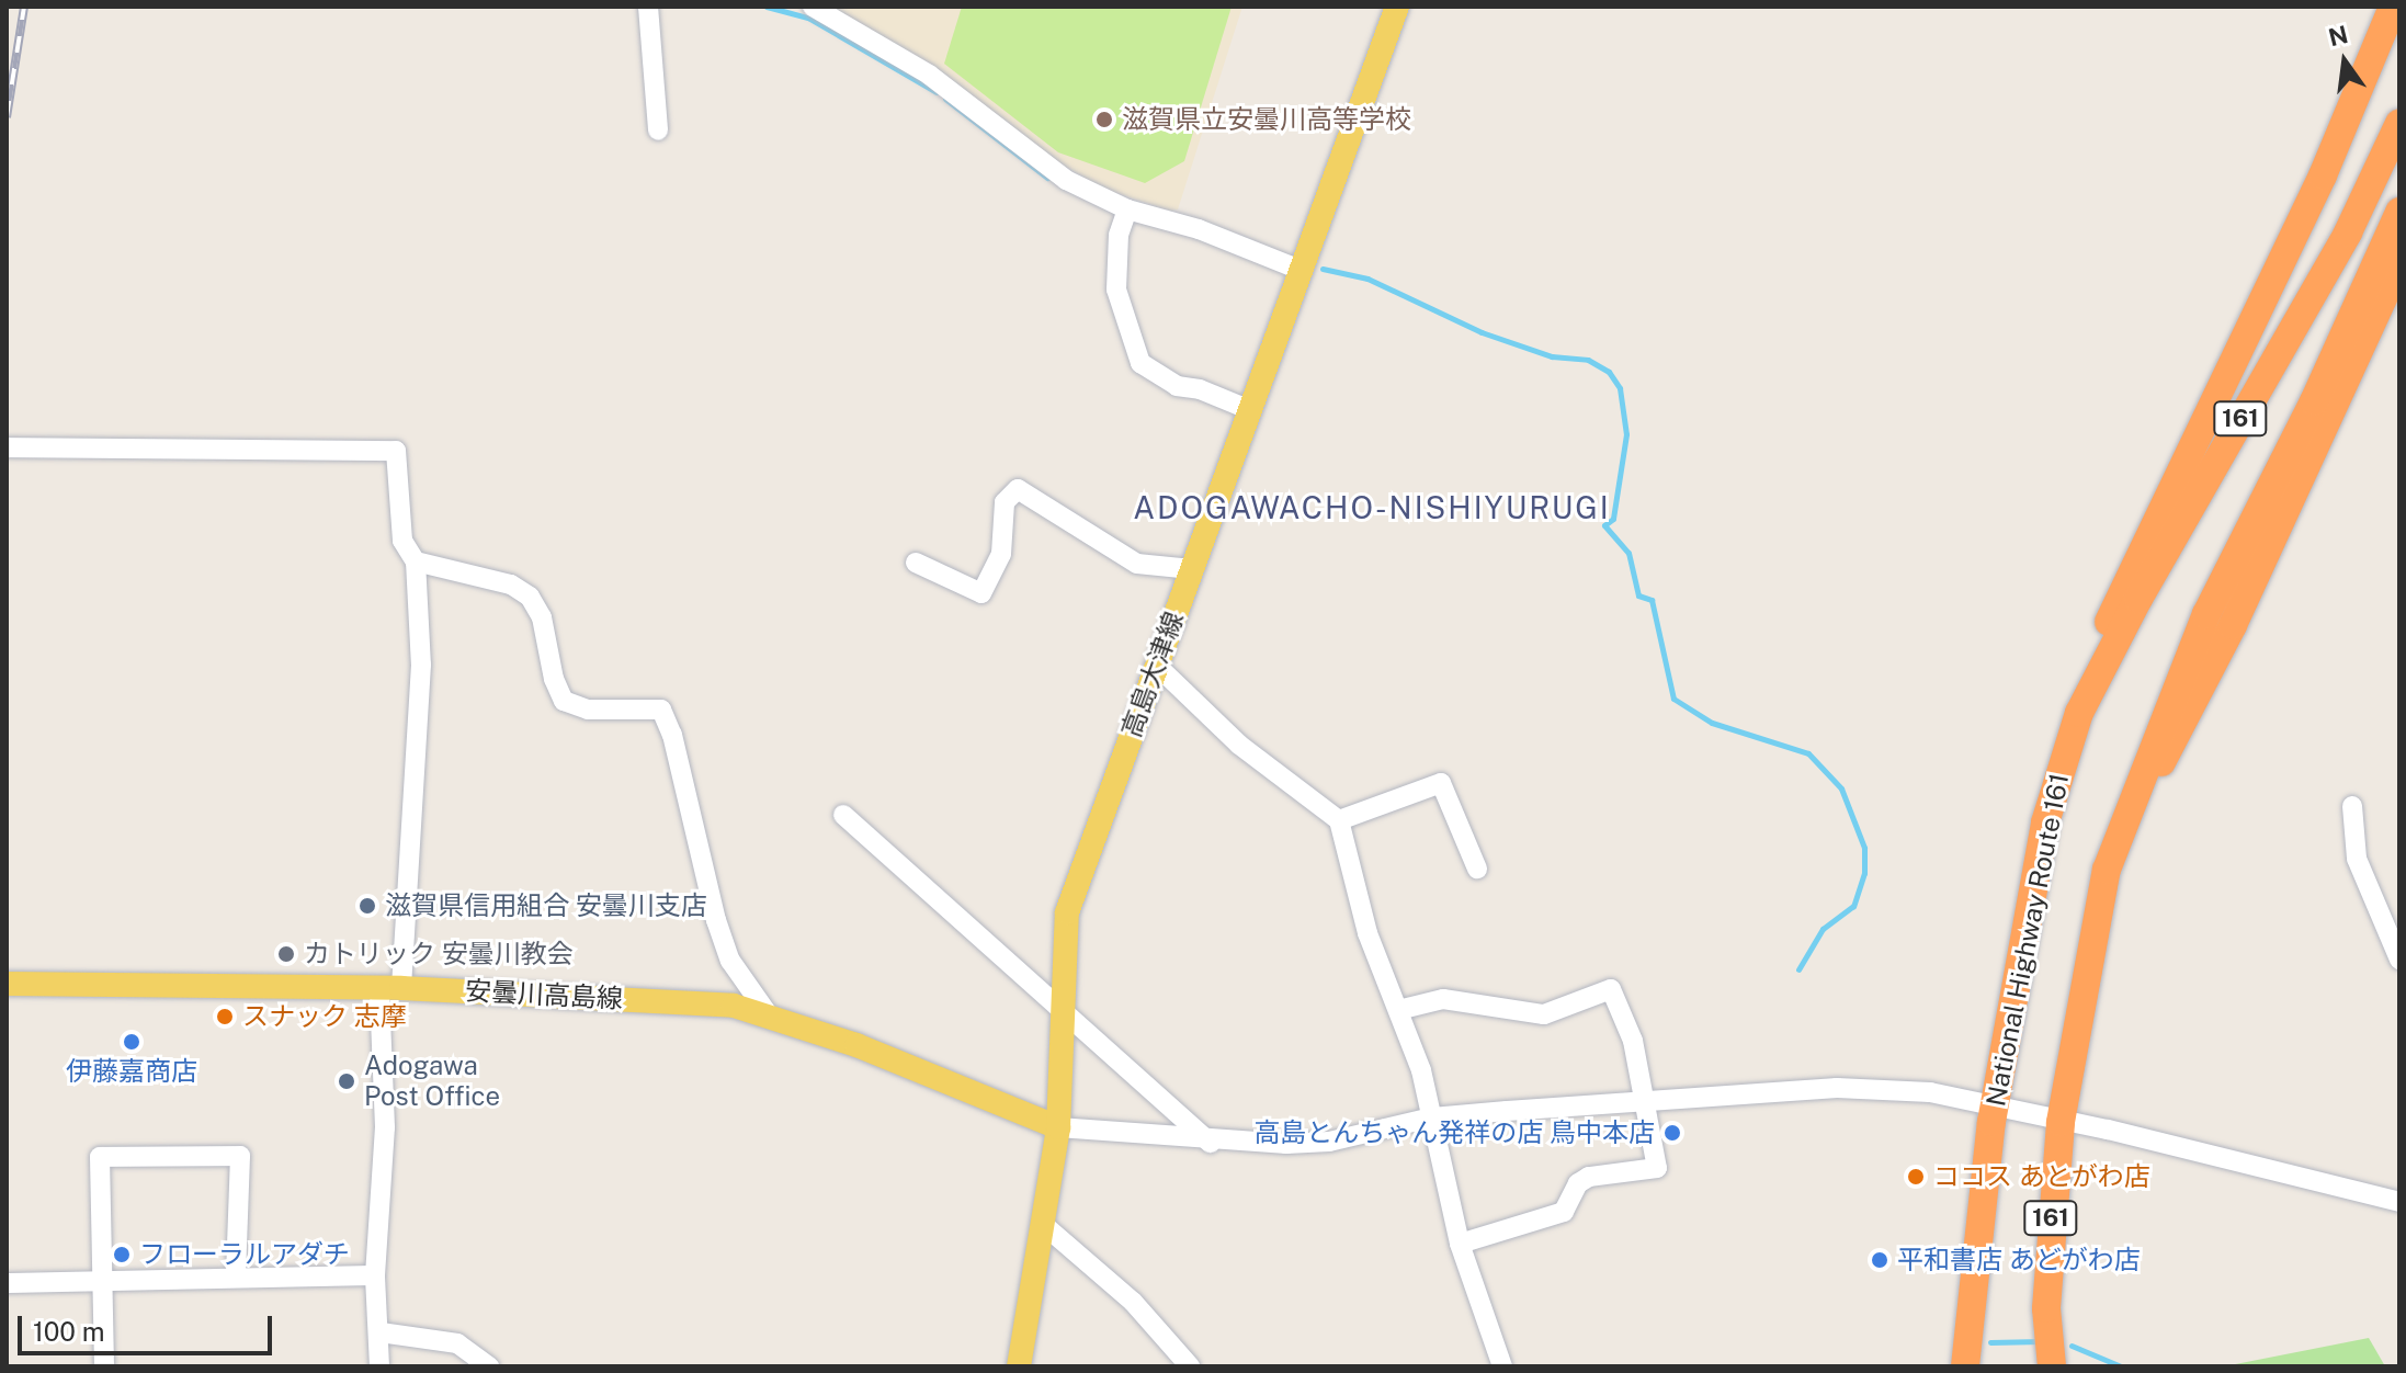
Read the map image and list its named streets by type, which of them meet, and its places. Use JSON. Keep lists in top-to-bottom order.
{
  "streets": {
    "highway": ["161", "National Highway Route 161"],
    "main road": ["高島大津線", "安曇川高島線"]
  },
  "crossings": [
    ["高島大津線", "安曇川高島線"]
  ],
  "districts": ["ADOGAWACHO-NISHIYURUGI"],
  "places": [
    "滋賀県立安曇川高等学校",
    "滋賀県信用組合 安曇川支店",
    "カトリック 安曇川教会",
    "スナック 志摩",
    "伊藤嘉商店",
    "Adogawa Post Office",
    "高島とんちゃん発祥の店 鳥中本店",
    "ココス あとがわ店",
    "フローラルアダチ",
    "平和書店 あどがわ店"
  ],
  "scale_bar": "100 m",
  "north": "top"
}
